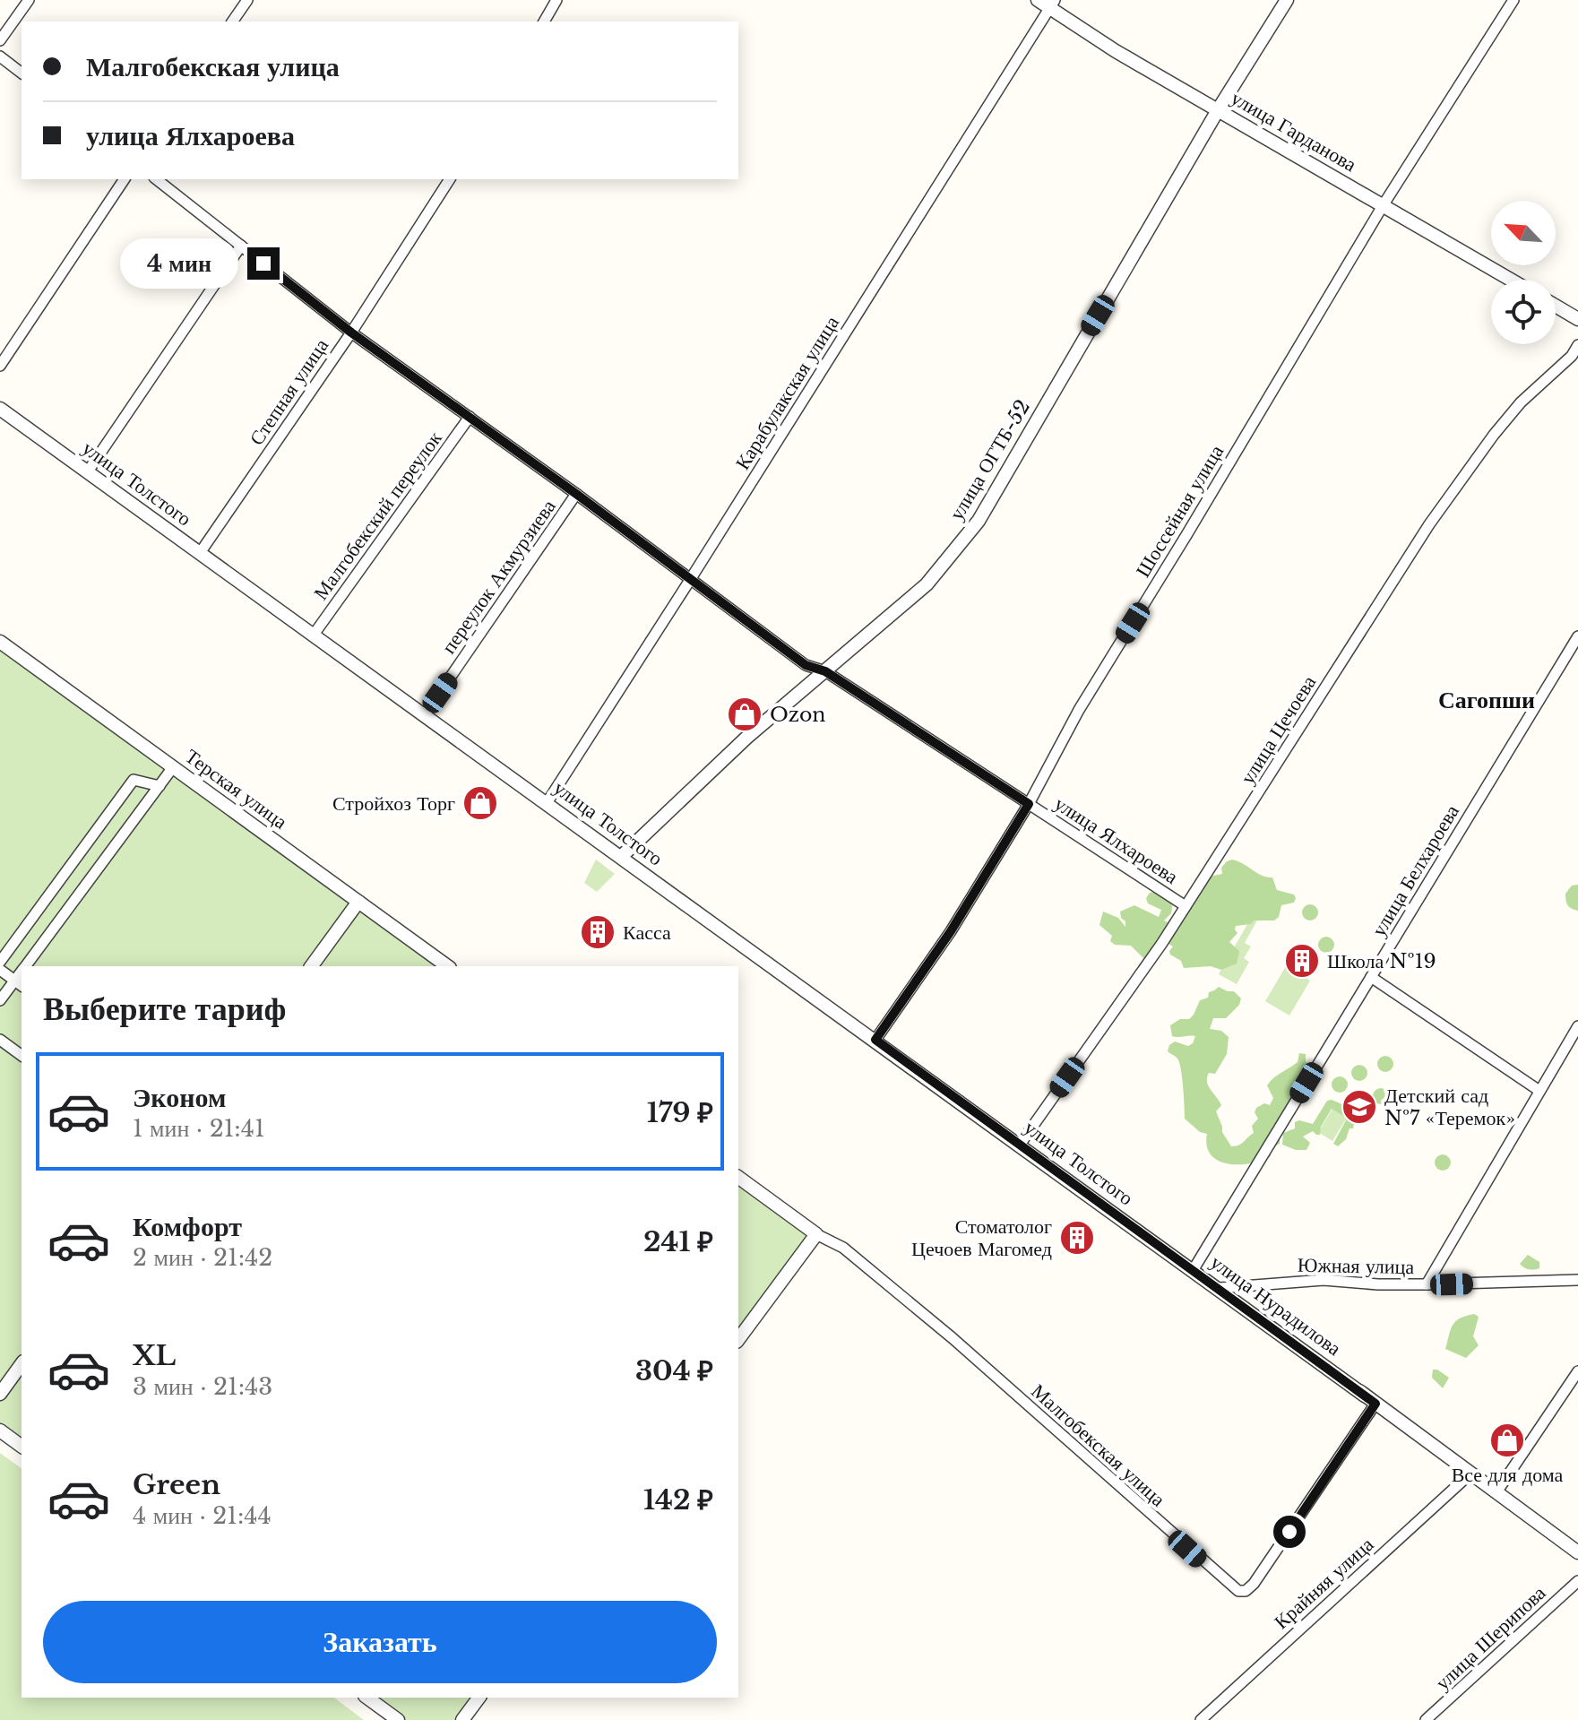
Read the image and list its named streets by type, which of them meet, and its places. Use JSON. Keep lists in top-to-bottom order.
{
  "streets": {
    "street": [
      "улица Гарданова",
      "Степная улица",
      "Карабулакская улица",
      "улица ОГТБ-52",
      "улица Толстого",
      "Шоссейная улица",
      "Малгобекский переулок",
      "переулок Акмурзиева",
      "улица Цечоева",
      "Терская улица",
      "улица Ялхароева",
      "улица Белхароева",
      "Южная улица",
      "улица Нурадилова",
      "Малгобекская улица",
      "Крайняя улица",
      "улица Шерипова"
    ]
  },
  "crossings": [
    ["улица Гарданова", "Карабулакская улица"],
    ["улица Гарданова", "улица ОГТБ-52"],
    ["улица Гарданова", "Шоссейная улица"],
    ["Степная улица", "улица Толстого"],
    ["Степная улица", "улица Ялхароева"],
    ["Карабулакская улица", "улица Толстого"],
    ["Карабулакская улица", "улица Ялхароева"],
    ["улица ОГТБ-52", "улица Толстого"],
    ["улица ОГТБ-52", "улица Ялхароева"],
    ["улица Толстого", "Шоссейная улица"],
    ["улица Толстого", "Малгобекский переулок"],
    ["улица Толстого", "переулок Акмурзиева"],
    ["улица Толстого", "улица Цечоева"],
    ["улица Толстого", "улица Белхароева"],
    ["улица Толстого", "улица Нурадилова"],
    ["Шоссейная улица", "улица Ялхароева"],
    ["Малгобекский переулок", "улица Ялхароева"],
    ["переулок Акмурзиева", "улица Ялхароева"],
    ["улица Цечоева", "улица Ялхароева"],
    ["улица Белхароева", "улица Нурадилова"],
    ["Южная улица", "улица Нурадилова"],
    ["улица Нурадилова", "Малгобекская улица"],
    ["улица Нурадилова", "Крайняя улица"]
  ],
  "districts": ["Сагопши"],
  "places": {
    "shop": ["Ozon", "Стройхоз Торг", "Все для дома"],
    "building": ["Касса", "Школа №19", "Стоматолог Цечоев Магомед"],
    "school or university": ["Детский сад №7 «Теремок»"]
  },
  "north": "top left",
  "page": {
    "banner": ["Малгобекская улица", "улица Ялхароева"],
    "bubble": "4 мин",
    "heading": "Выберите тариф",
    "list": [
      {
        "name": "Эконом",
        "note": "1 мин · 21:41",
        "value": "179 ₽"
      },
      {
        "name": "Комфорт",
        "note": "2 мин · 21:42",
        "value": "241 ₽"
      },
      {
        "name": "XL",
        "note": "3 мин · 21:43",
        "value": "304 ₽"
      },
      {
        "name": "Green",
        "note": "4 мин · 21:44",
        "value": "142 ₽"
      }
    ],
    "buttons": "Заказать"
  }
}
